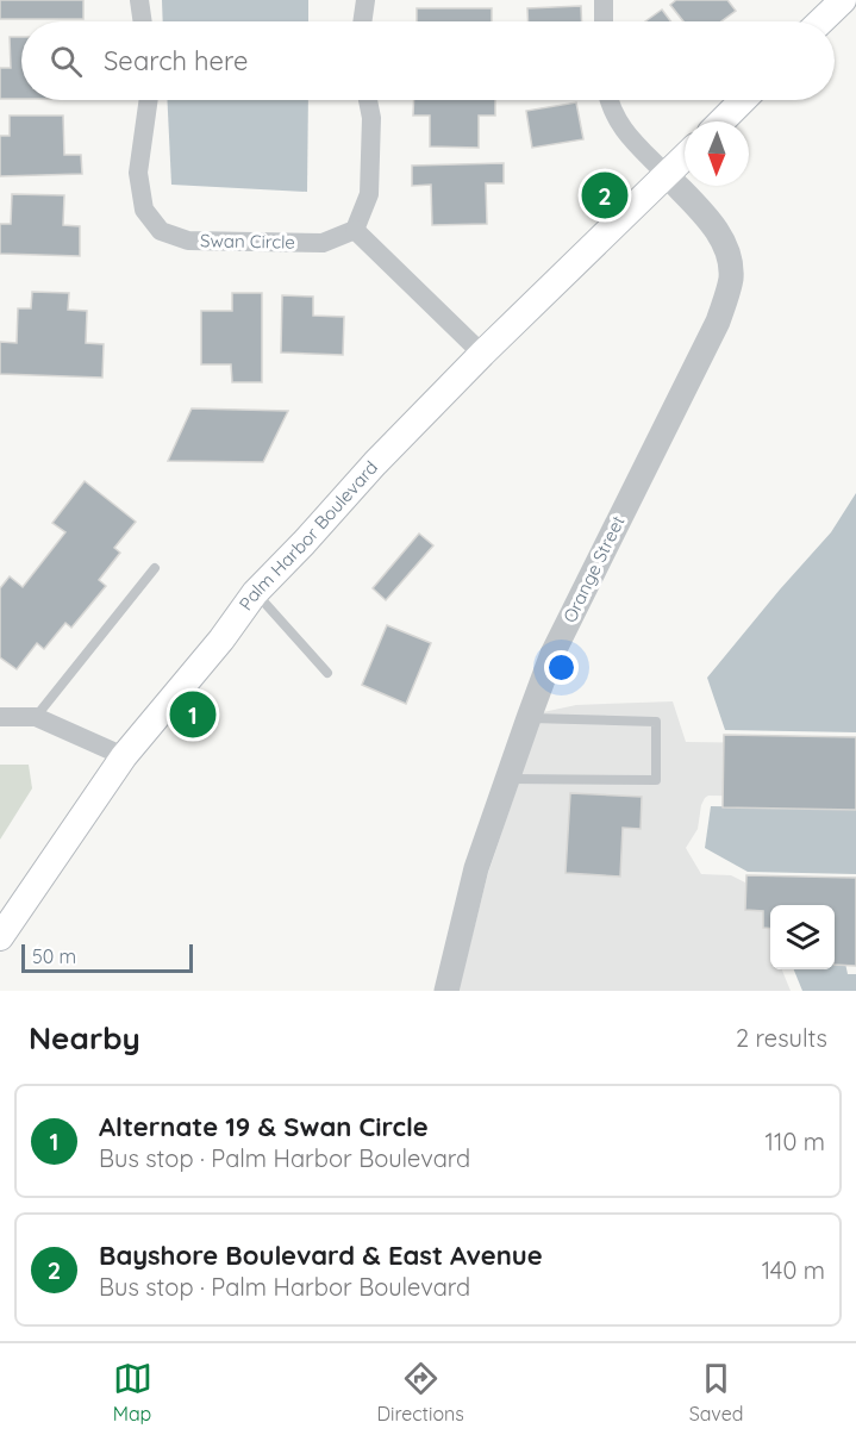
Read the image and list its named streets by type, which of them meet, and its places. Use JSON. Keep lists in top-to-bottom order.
{
  "streets": {
    "main road": ["Palm Harbor Boulevard"],
    "street": ["Swan Circle", "Orange Street"]
  },
  "crossings": [
    ["Palm Harbor Boulevard", "Orange Street"]
  ],
  "scale_bar": "50 m",
  "north": "bottom",
  "page": {
    "search": "Search here",
    "pins": ["2", "1"],
    "scale": "50 m",
    "heading": ["Nearby", "2 results"],
    "list": [
      {
        "mark": "1",
        "name": "Alternate 19 & Swan Circle",
        "note": "Bus stop · Palm Harbor Boulevard",
        "value": "110 m"
      },
      {
        "mark": "2",
        "name": "Bayshore Boulevard & East Avenue",
        "note": "Bus stop · Palm Harbor Boulevard",
        "value": "140 m"
      }
    ],
    "nav": ["Map", "Directions", "Saved"]
  }
}
